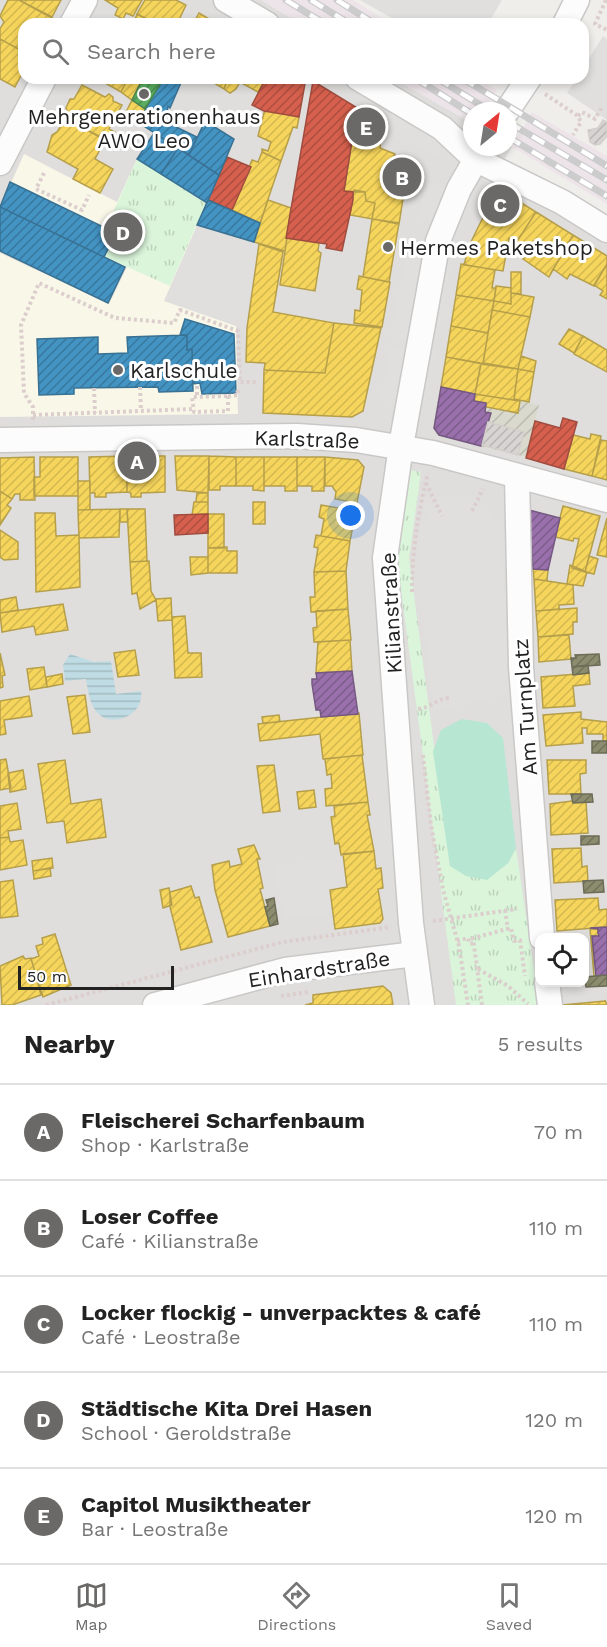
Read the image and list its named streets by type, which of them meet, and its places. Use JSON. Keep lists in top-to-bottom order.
{
  "streets": {
    "street": [
      "Karlstraße",
      "Kilianstraße",
      "Am Turnplatz",
      "Einhardstraße"
    ]
  },
  "crossings": [
    ["Karlstraße", "Kilianstraße"],
    ["Karlstraße", "Am Turnplatz"],
    ["Kilianstraße", "Einhardstraße"]
  ],
  "places": ["Mehrgenerationenhaus AWO Leo", "Hermes Paketshop", "Karlschule"],
  "scale_bar": "50 m",
  "north": "top right",
  "page": {
    "search": "Search here",
    "pins": [
      "E",
      "B",
      "C",
      "D",
      "A"
    ],
    "scale": "50 m",
    "heading": ["Nearby", "5 results"],
    "list": [
      {
        "mark": "A",
        "name": "Fleischerei Scharfenbaum",
        "note": "Shop · Karlstraße",
        "value": "70 m"
      },
      {
        "mark": "B",
        "name": "Loser Coffee",
        "note": "Café · Kilianstraße",
        "value": "110 m"
      },
      {
        "mark": "C",
        "name": "Locker flockig - unverpacktes & café",
        "note": "Café · Leostraße",
        "value": "110 m"
      },
      {
        "mark": "D",
        "name": "Städtische Kita Drei Hasen",
        "note": "School · Geroldstraße",
        "value": "120 m"
      },
      {
        "mark": "E",
        "name": "Capitol Musiktheater",
        "note": "Bar · Leostraße",
        "value": "120 m"
      }
    ],
    "nav": ["Map", "Directions", "Saved"]
  }
}
